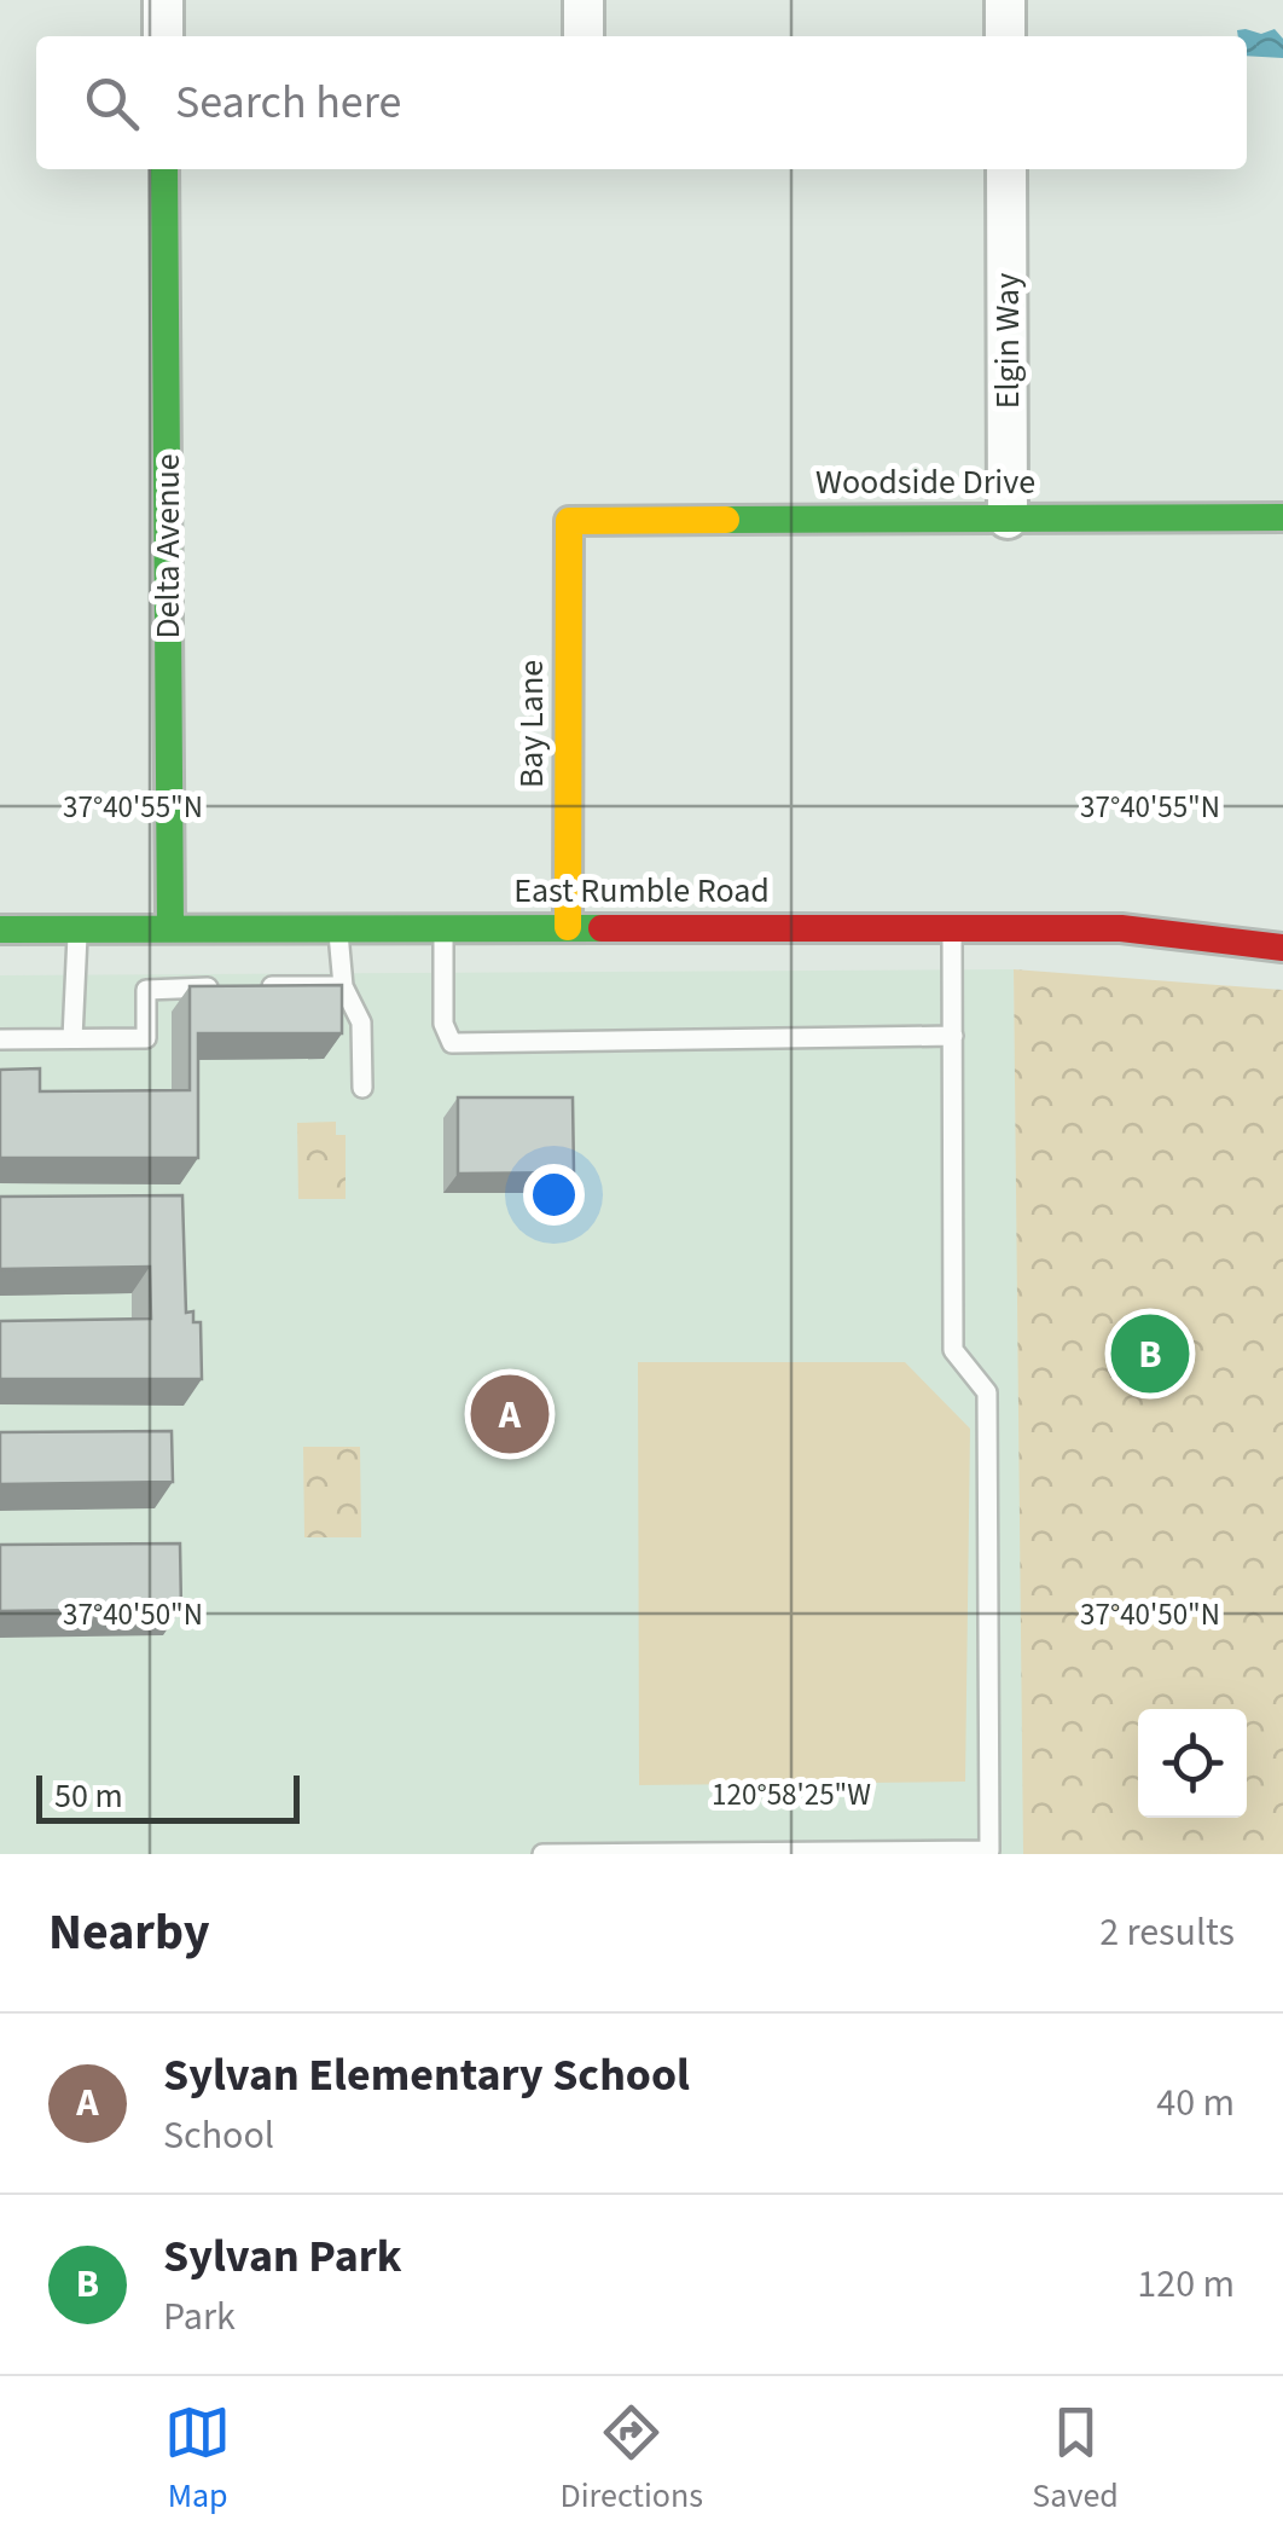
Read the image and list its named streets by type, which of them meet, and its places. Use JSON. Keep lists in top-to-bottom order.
{
  "streets": {
    "street": [
      "Elgin Way",
      "Woodside Drive",
      "Delta Avenue",
      "Bay Lane",
      "East Rumble Road"
    ]
  },
  "crossings": [
    ["Elgin Way", "Woodside Drive"],
    ["Woodside Drive", "Bay Lane"],
    ["Delta Avenue", "East Rumble Road"],
    ["Bay Lane", "East Rumble Road"]
  ],
  "scale_bar": "50 m",
  "page": {
    "search": "Search here",
    "pins": ["B", "A"],
    "scale": "50 m",
    "heading": ["Nearby", "2 results"],
    "list": [
      {
        "mark": "A",
        "name": "Sylvan Elementary School",
        "note": "School",
        "value": "40 m"
      },
      {
        "mark": "B",
        "name": "Sylvan Park",
        "note": "Park",
        "value": "120 m"
      }
    ],
    "nav": ["Map", "Directions", "Saved"]
  },
  "coordinates": ["37°40'55\"N", "37°40'50\"N", "120°58'25\"W"]
}
